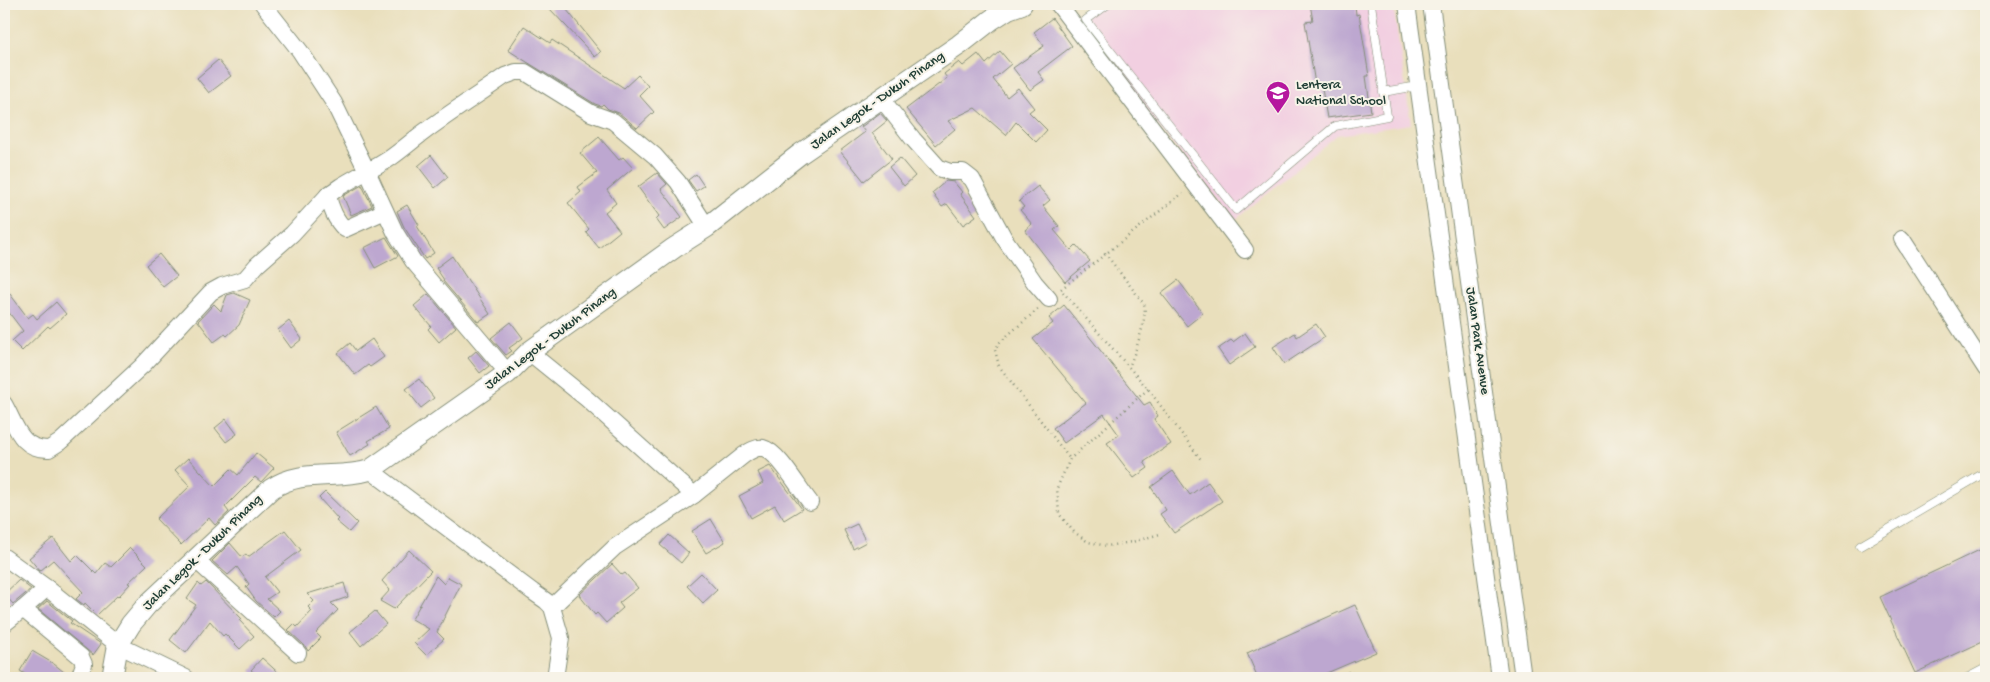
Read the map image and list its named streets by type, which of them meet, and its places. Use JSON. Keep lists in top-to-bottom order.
{
  "streets": {
    "street": ["Jalan Legok - Dukuh Pinang", "Jalan Park Avenue"]
  },
  "places": {
    "school or university": ["Lentera National School"]
  }
}
